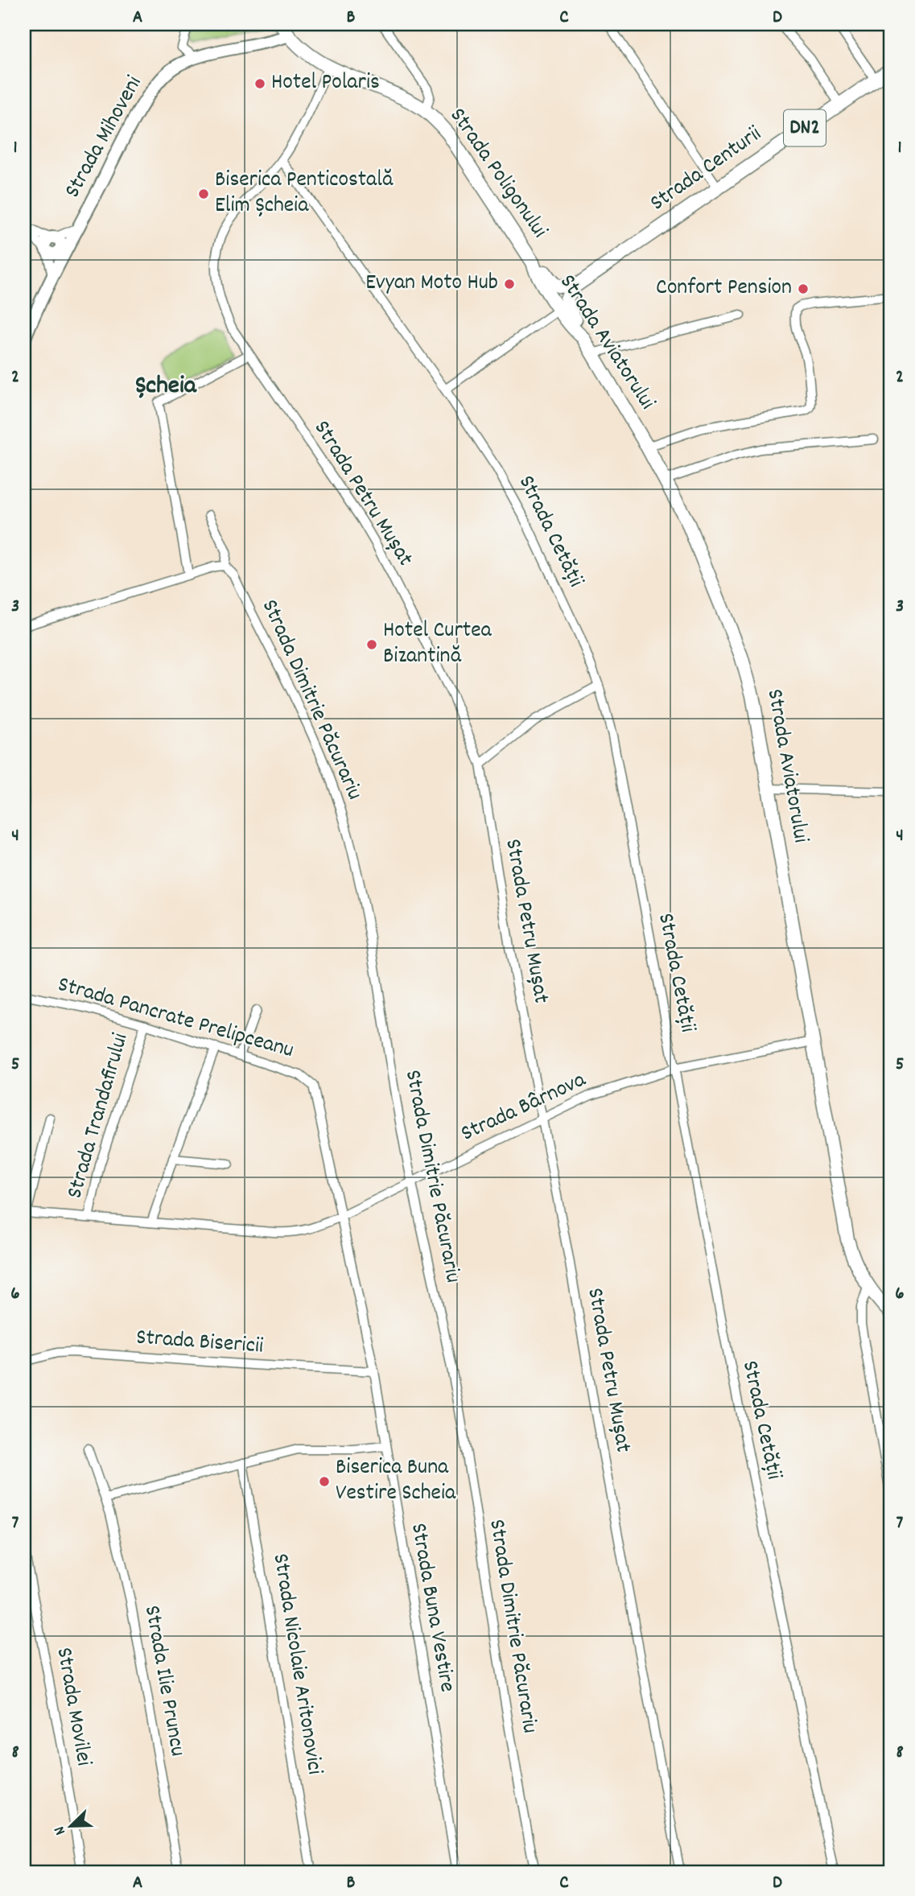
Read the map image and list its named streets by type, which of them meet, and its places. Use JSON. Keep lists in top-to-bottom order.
{
  "streets": {
    "main road": [
      "DN2",
      "Strada Mihoveni",
      "Strada Centurii",
      "Strada Poligonului",
      "Strada Aviatorului"
    ],
    "street": [
      "Strada Petru Mușat",
      "Strada Cetății",
      "Strada Dimitrie Păcurariu",
      "Strada Pancrate Prelipceanu",
      "Strada Bârnova",
      "Strada Trandafirului",
      "Strada Bisericii",
      "Strada Buna Vestire",
      "Strada Nicolaie Aritonovici",
      "Strada Ilie Pruncu",
      "Strada Movilei"
    ]
  },
  "crossings": [
    ["Strada Mihoveni", "Strada Poligonului"],
    ["Strada Poligonului", "Strada Aviatorului"],
    ["Strada Poligonului", "Strada Petru Mușat"],
    ["Strada Aviatorului", "Strada Bârnova"],
    ["Strada Petru Mușat", "Strada Cetății"],
    ["Strada Petru Mușat", "Strada Bârnova"],
    ["Strada Cetății", "Strada Bârnova"],
    ["Strada Dimitrie Păcurariu", "Strada Bârnova"],
    ["Strada Pancrate Prelipceanu", "Strada Bârnova"],
    ["Strada Pancrate Prelipceanu", "Strada Trandafirului"],
    ["Strada Pancrate Prelipceanu", "Strada Buna Vestire"],
    ["Strada Bârnova", "Strada Trandafirului"],
    ["Strada Bârnova", "Strada Buna Vestire"],
    ["Strada Bisericii", "Strada Buna Vestire"]
  ],
  "districts": ["Șcheia"],
  "places": [
    "Hotel Polaris",
    "Biserica Penticostală Elim Șcheia",
    "Evyan Moto Hub",
    "Confort Pension",
    "Hotel Curtea Bizantină",
    "Biserica Buna Vestire Scheia"
  ],
  "north": "bottom left",
  "grid": {
    "columns": [
      "A",
      "B",
      "C",
      "D"
    ],
    "rows": [
      "1",
      "2",
      "3",
      "4",
      "5",
      "6",
      "7",
      "8"
    ]
  }
}
